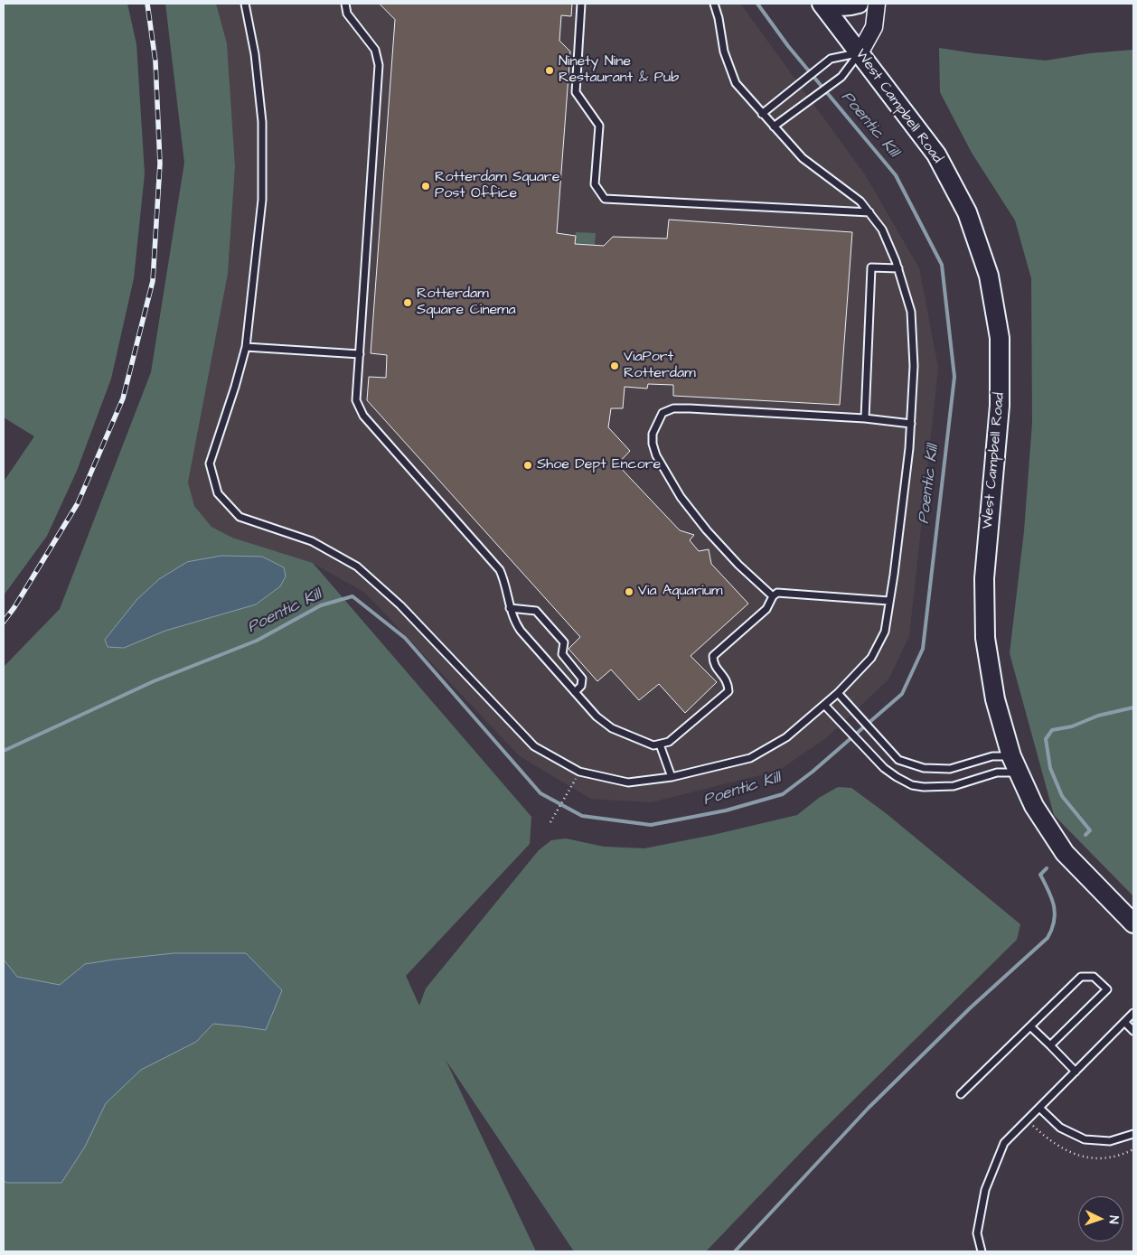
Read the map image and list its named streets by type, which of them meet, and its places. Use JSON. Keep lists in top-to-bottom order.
{
  "streets": {
    "main road": ["West Campbell Road"]
  },
  "water": ["Poentic Kill"],
  "places": [
    "Ninety Nine Restaurant & Pub",
    "Rotterdam Square Post Office",
    "Rotterdam Square Cinema",
    "ViaPort Rotterdam",
    "Shoe Dept Encore",
    "Via Aquarium"
  ],
  "north": "right"
}
